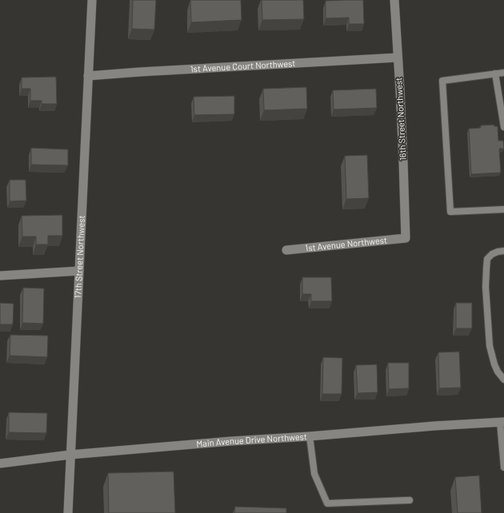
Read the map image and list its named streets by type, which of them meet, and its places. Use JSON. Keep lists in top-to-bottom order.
{
  "streets": {
    "street": [
      "1st Avenue Court Northwest",
      "16th Street Northwest",
      "1st Avenue Northwest",
      "17th Street Northwest",
      "Main Avenue Drive Northwest"
    ]
  },
  "crossings": [
    ["1st Avenue Court Northwest", "16th Street Northwest"],
    ["1st Avenue Court Northwest", "17th Street Northwest"],
    ["16th Street Northwest", "1st Avenue Northwest"],
    ["17th Street Northwest", "Main Avenue Drive Northwest"]
  ]
}
